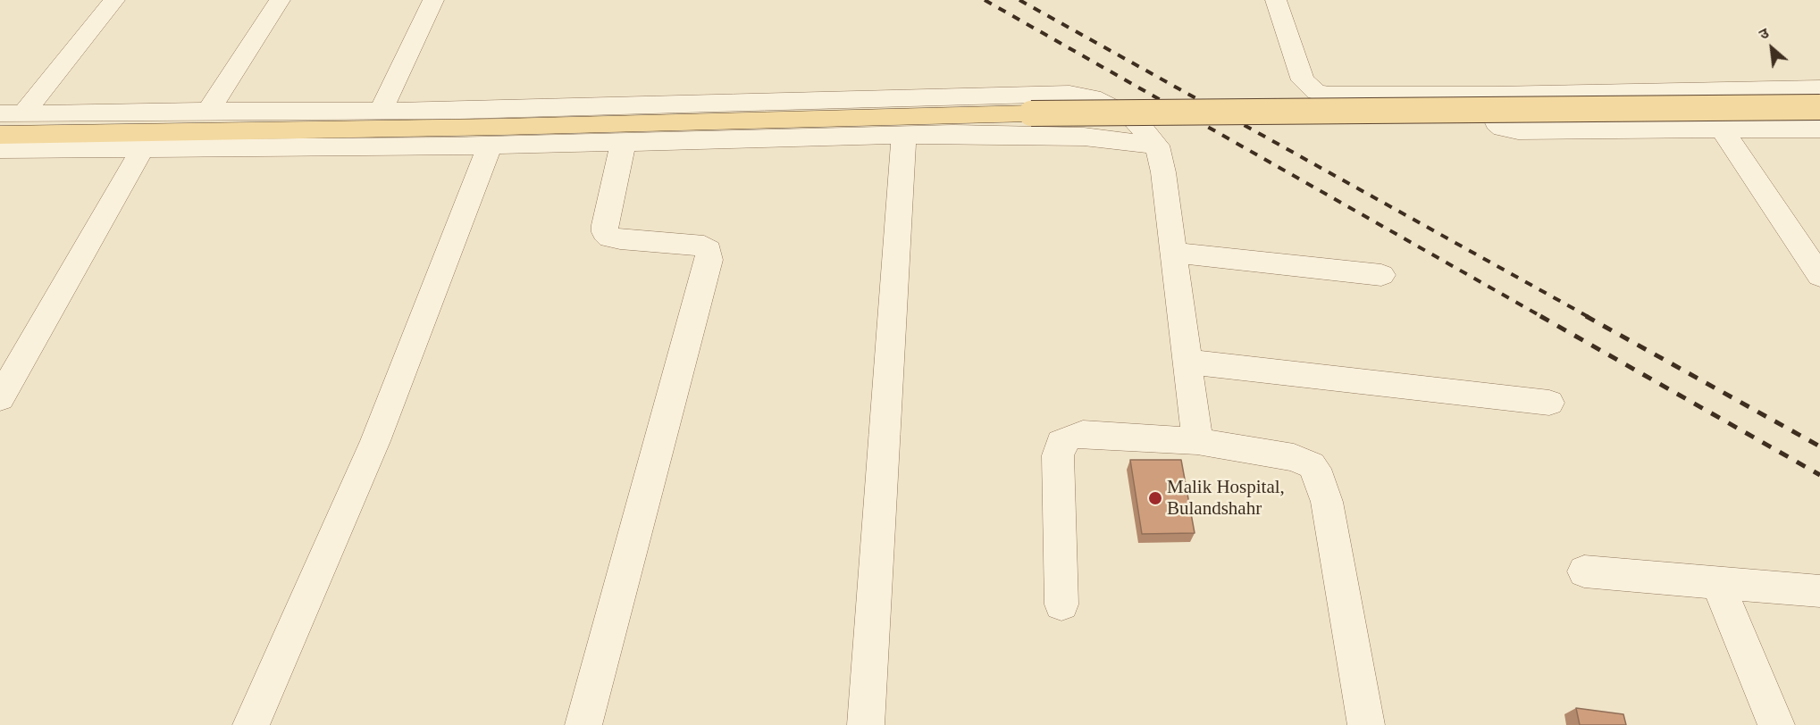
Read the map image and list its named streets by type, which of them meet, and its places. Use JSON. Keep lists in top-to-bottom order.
{
  "places": ["Malik Hospital, Bulandshahr"],
  "north": "top left"
}
